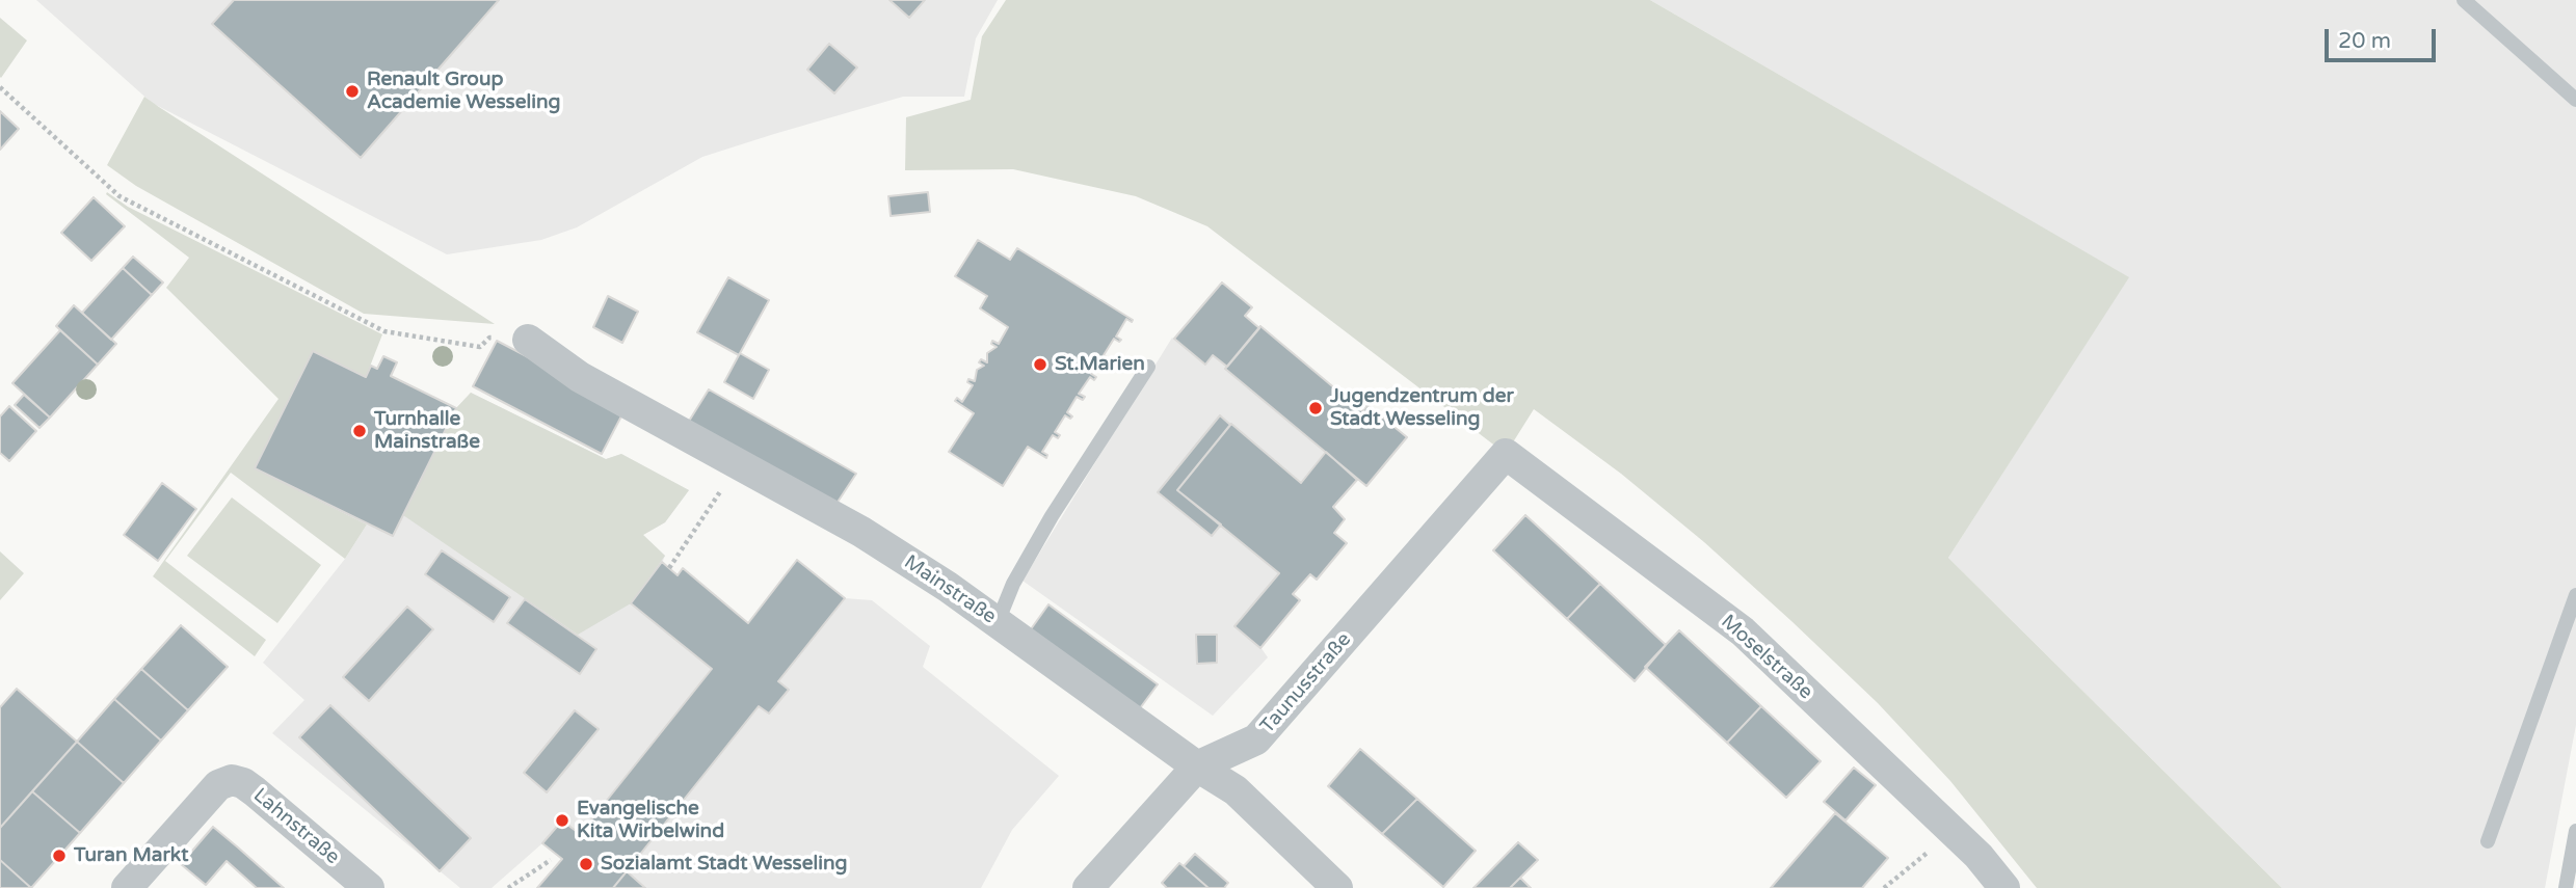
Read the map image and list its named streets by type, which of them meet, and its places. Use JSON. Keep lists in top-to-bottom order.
{
  "streets": {
    "street": [
      "Mainstraße",
      "Moselstraße",
      "Taunusstraße",
      "Lahnstraße"
    ]
  },
  "crossings": [
    ["Mainstraße", "Taunusstraße"],
    ["Moselstraße", "Taunusstraße"]
  ],
  "places": [
    "Renault Group Academie Wesseling",
    "St.Marien",
    "Jugendzentrum der Stadt Wesseling",
    "Turnhalle Mainstraße",
    "Evangelische Kita Wirbelwind",
    "Turan Markt",
    "Sozialamt Stadt Wesseling"
  ],
  "scale_bar": "20 m"
}
